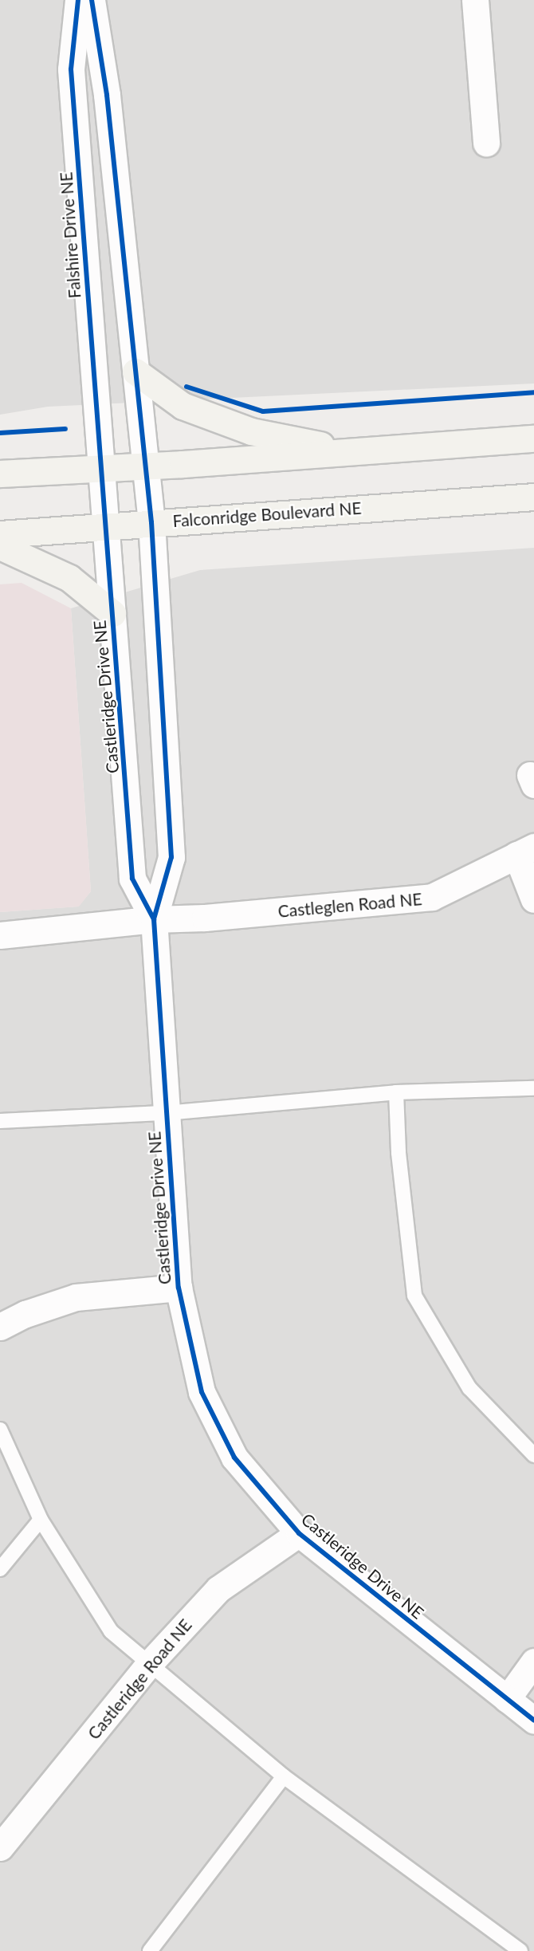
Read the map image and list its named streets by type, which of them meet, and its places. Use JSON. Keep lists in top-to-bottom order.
{
  "streets": {
    "main road": ["Falconridge Boulevard NE"],
    "street": [
      "Falshire Drive NE",
      "Castleridge Drive NE",
      "Castleglen Road NE",
      "Castleridge Road NE"
    ]
  },
  "crossings": [
    ["Falshire Drive NE", "Castleridge Drive NE"],
    ["Falconridge Boulevard NE", "Castleridge Drive NE"],
    ["Castleridge Drive NE", "Castleglen Road NE"],
    ["Castleridge Drive NE", "Castleridge Road NE"]
  ]
}
